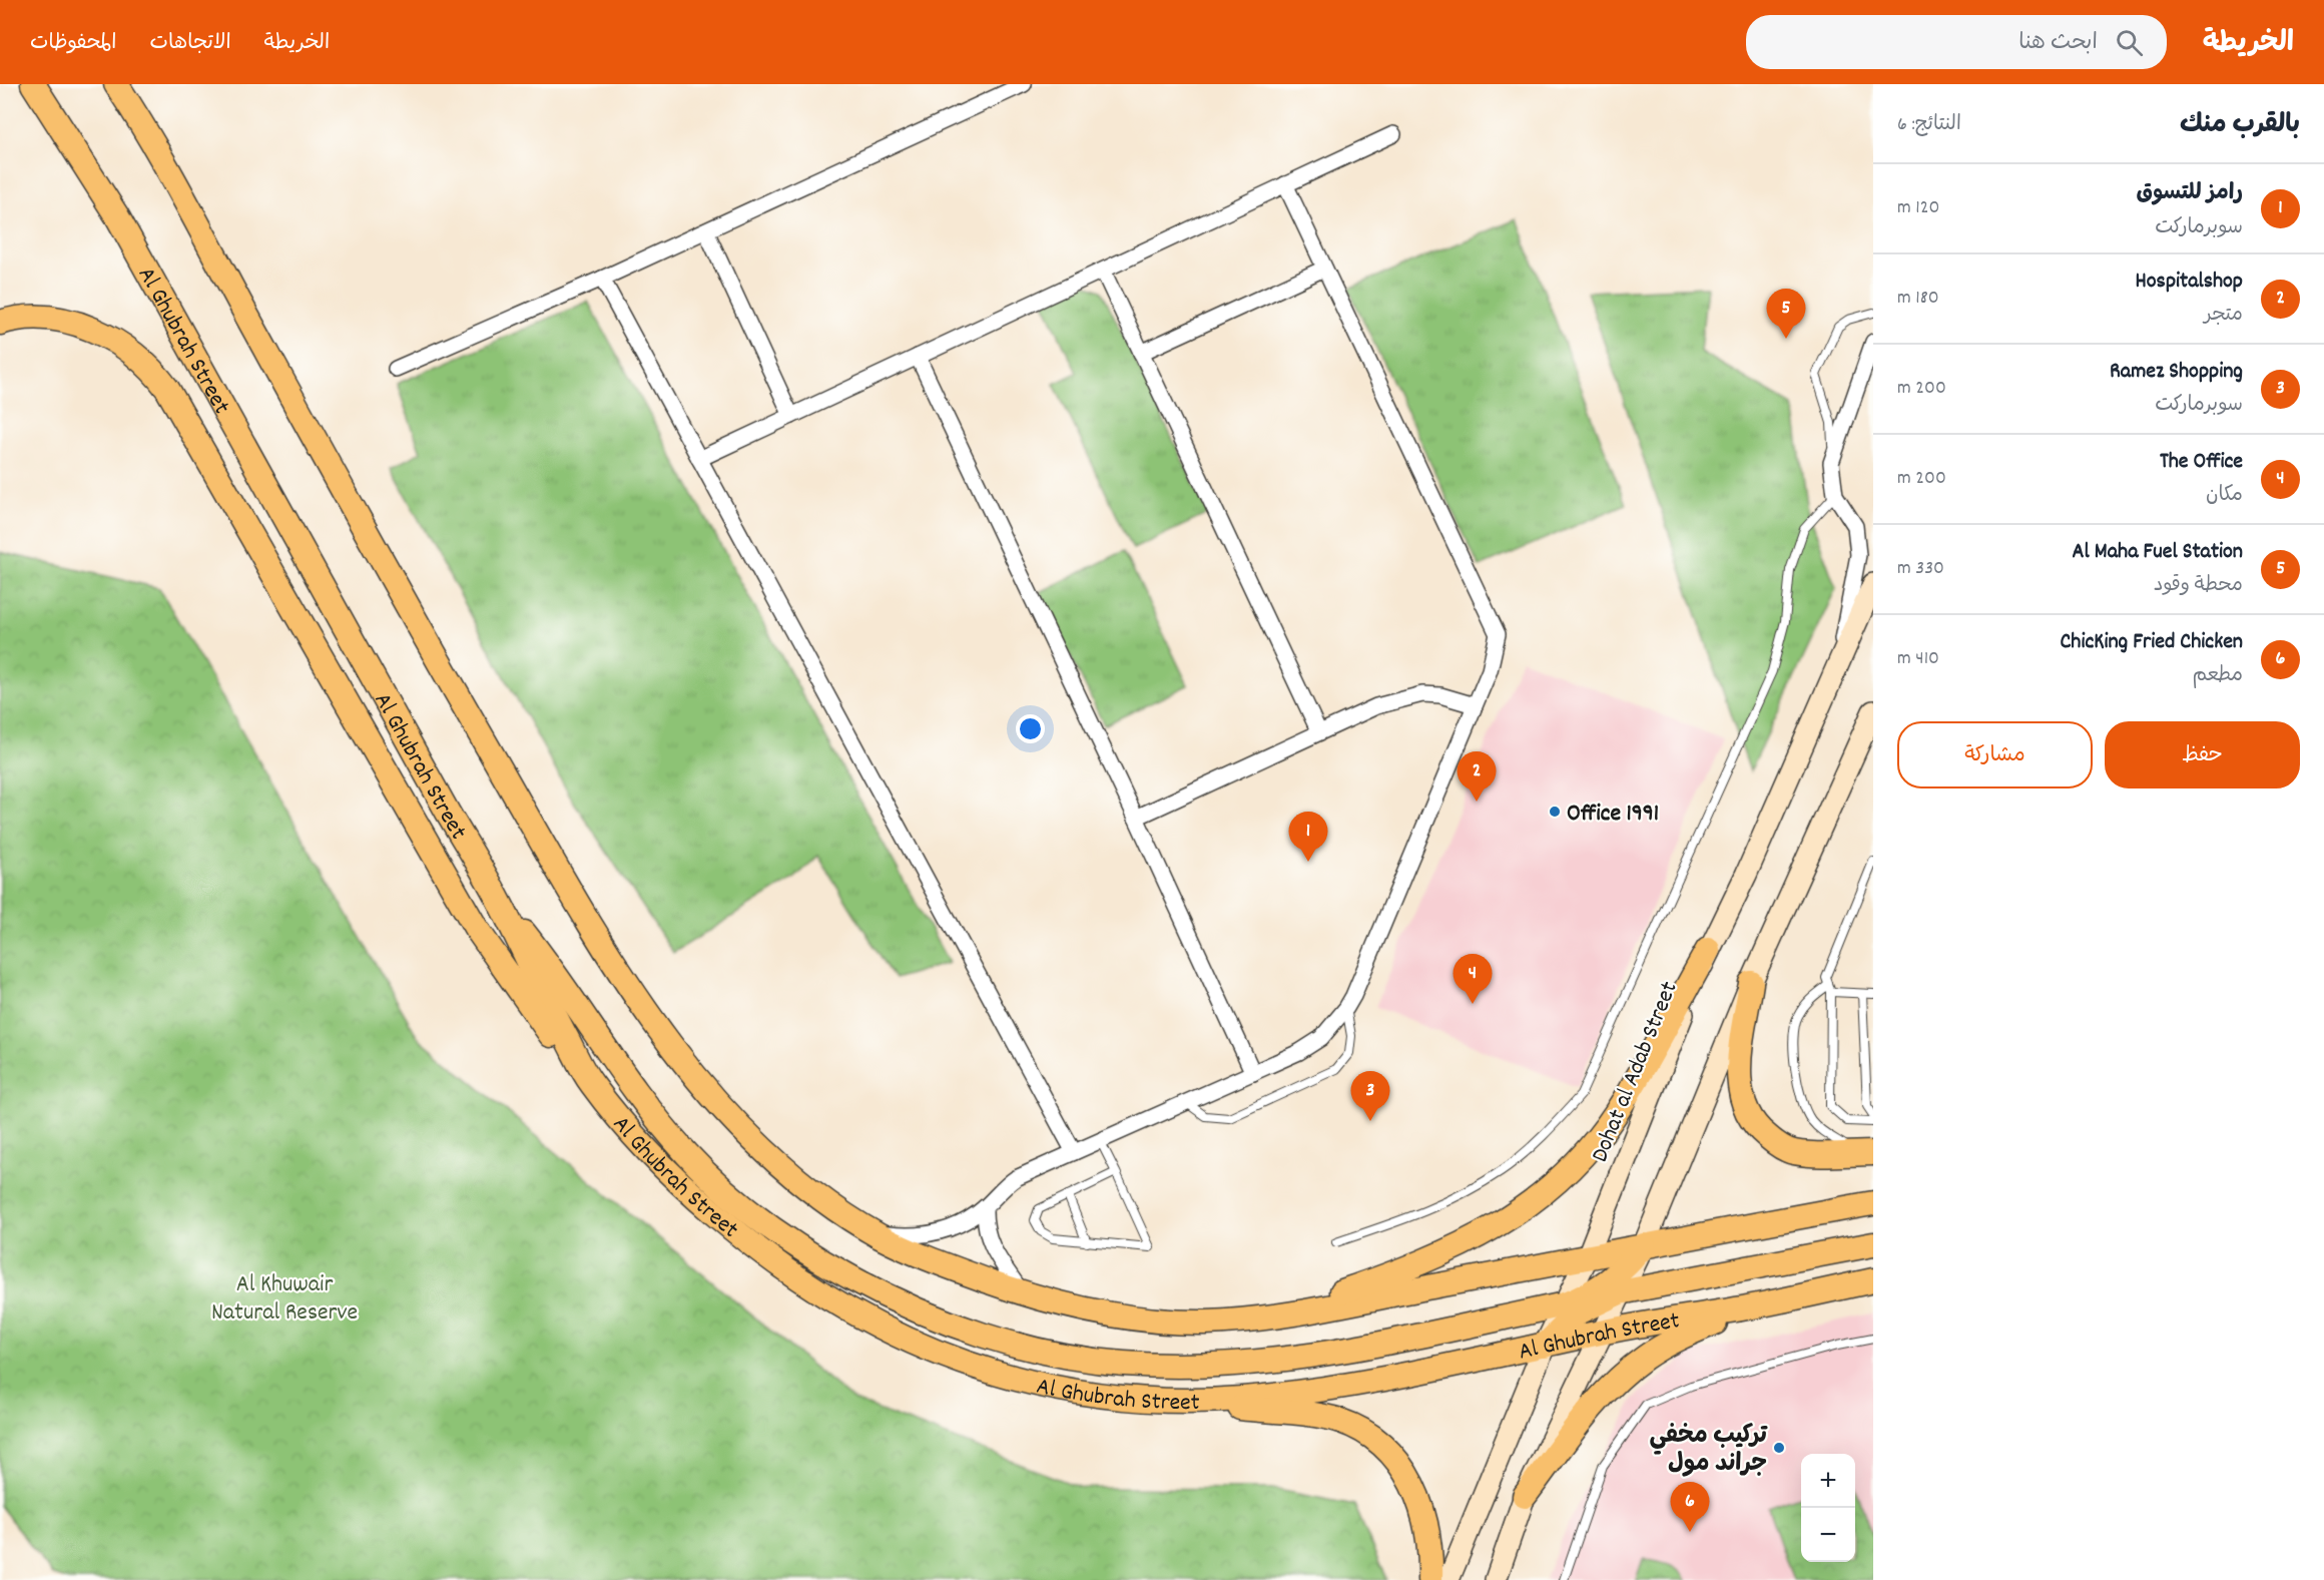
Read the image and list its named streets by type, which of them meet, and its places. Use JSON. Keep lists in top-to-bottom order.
{
  "streets": {
    "main road": ["Al Ghubrah Street", "Dohat al Adab Street"]
  },
  "crossings": [
    ["Al Ghubrah Street", "Dohat al Adab Street"]
  ],
  "parks": ["Al Khuwair Natural Reserve"],
  "places": ["Office 1991", "تركيب مخفي جراند مول"],
  "page": {
    "header": "الخريطة",
    "search": "ابحث هنا",
    "nav": ["الخريطة", "الاتجاهات", "المحفوظات"],
    "heading": ["بالقرب منك", "النتائج: 6"],
    "list": [
      {
        "mark": "1",
        "name": "رامز للتسوق",
        "note": "سوبرماركت",
        "value": "120 m"
      },
      {
        "mark": "2",
        "name": "Hospitalshop",
        "note": "متجر",
        "value": "180 m"
      },
      {
        "mark": "3",
        "name": "Ramez Shopping",
        "note": "سوبرماركت",
        "value": "200 m"
      },
      {
        "mark": "4",
        "name": "The Office",
        "note": "مكان",
        "value": "200 m"
      },
      {
        "mark": "5",
        "name": "Al Maha Fuel Station",
        "note": "محطة وقود",
        "value": "330 m"
      },
      {
        "mark": "6",
        "name": "ChicKing Fried Chicken",
        "note": "مطعم",
        "value": "410 m"
      }
    ],
    "pins": [
      "5",
      "2",
      "1",
      "4",
      "3",
      "6"
    ],
    "buttons": ["حفظ", "مشاركة"],
    "map_buttons": ["+", "−"]
  }
}
